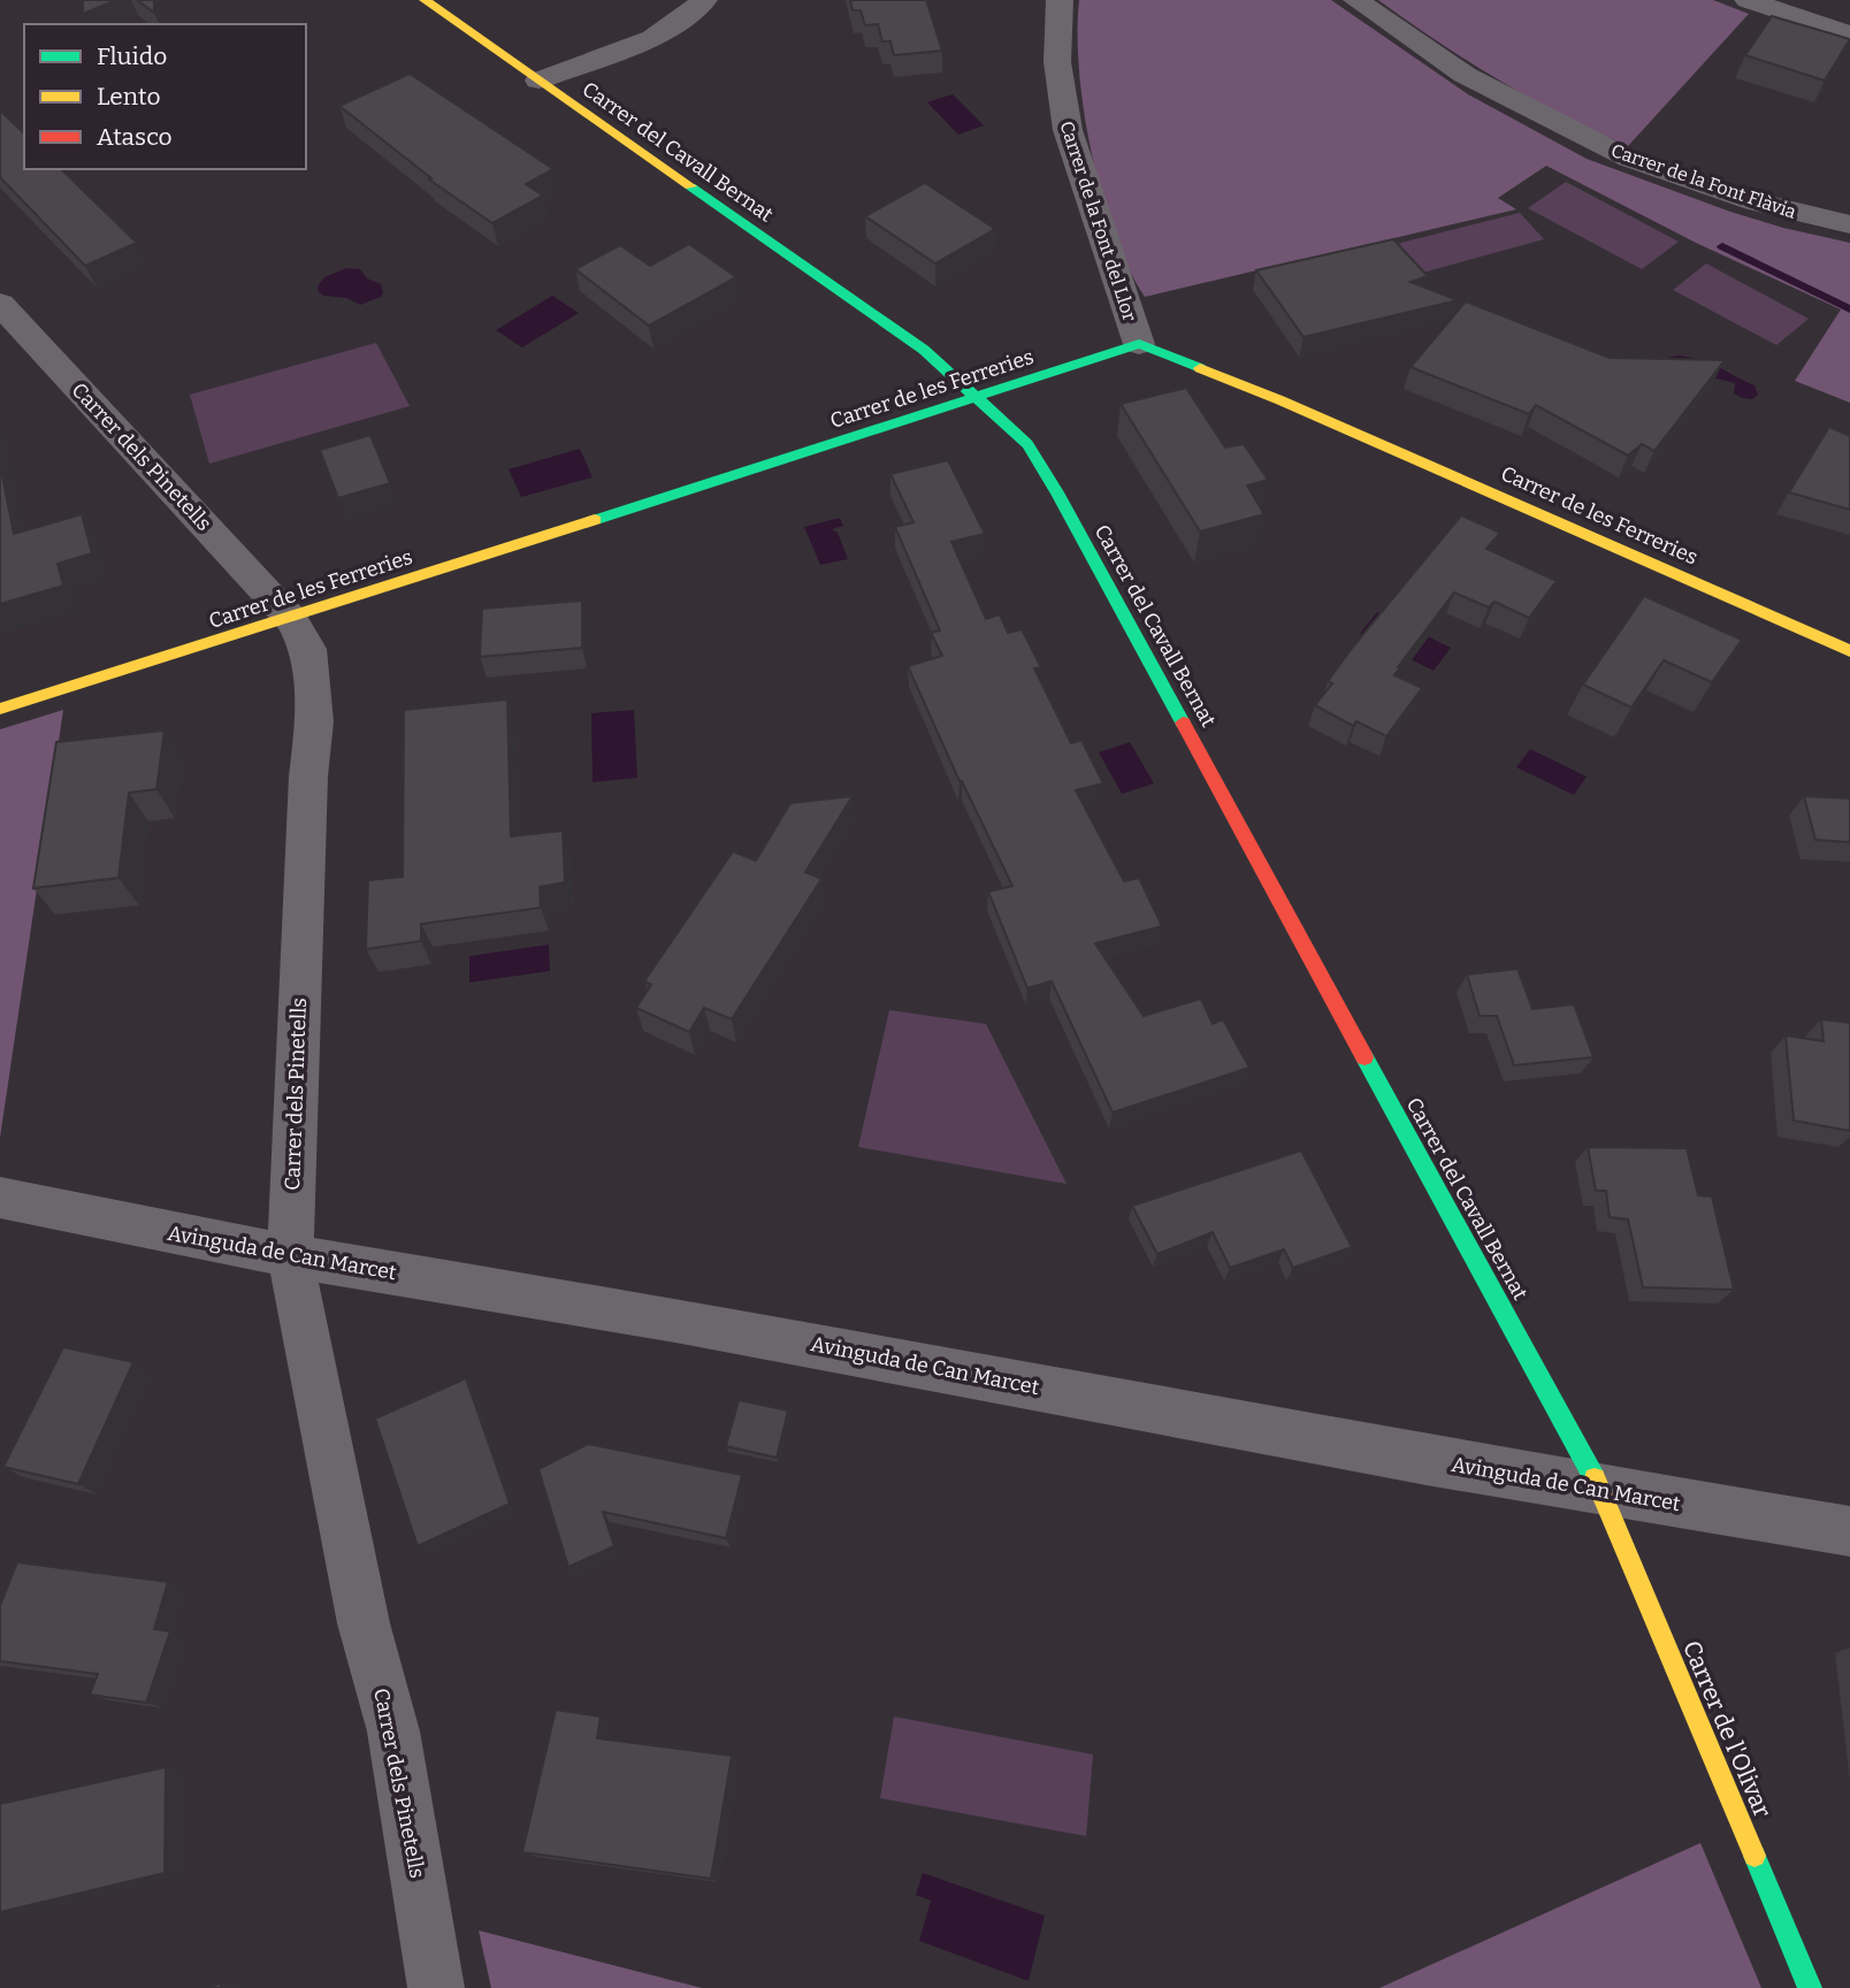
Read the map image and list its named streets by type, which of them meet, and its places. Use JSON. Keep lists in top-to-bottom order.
{
  "streets": {
    "street": [
      "Carrer del Cavall Bernat",
      "Carrer de la Font Flàvia",
      "Carrer de la Font del Llor",
      "Carrer de les Ferreries",
      "Carrer dels Pinetells",
      "Avinguda de Can Marcet",
      "Carrer de l'Olivar"
    ]
  },
  "crossings": [
    ["Carrer del Cavall Bernat", "Carrer de les Ferreries"],
    ["Carrer del Cavall Bernat", "Avinguda de Can Marcet"],
    ["Carrer del Cavall Bernat", "Carrer de l'Olivar"],
    ["Carrer de la Font del Llor", "Carrer de les Ferreries"],
    ["Carrer de les Ferreries", "Carrer dels Pinetells"],
    ["Carrer dels Pinetells", "Avinguda de Can Marcet"],
    ["Avinguda de Can Marcet", "Carrer de l'Olivar"]
  ],
  "legend": ["Fluido", "Lento", "Atasco"]
}
